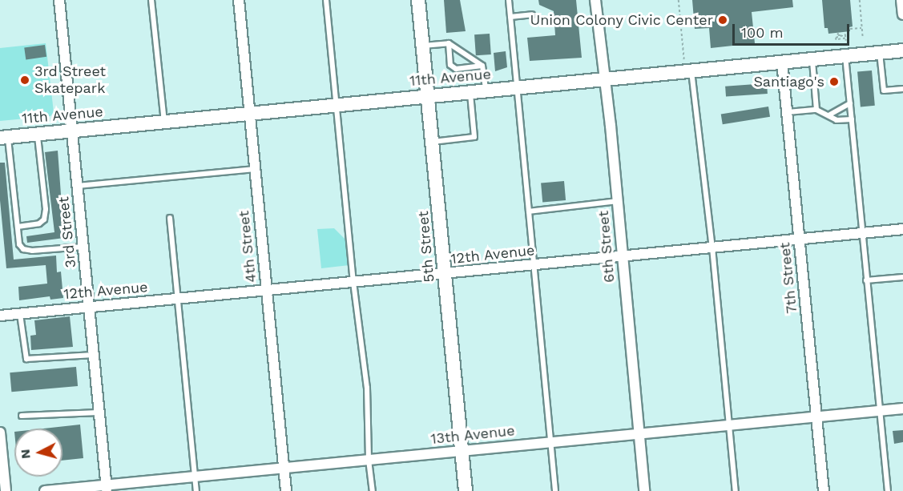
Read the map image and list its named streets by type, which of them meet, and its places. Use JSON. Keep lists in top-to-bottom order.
{
  "streets": {
    "main road": ["11th Avenue", "5th Street"],
    "street": [
      "3rd Street",
      "4th Street",
      "6th Street",
      "12th Avenue",
      "7th Street",
      "13th Avenue"
    ]
  },
  "crossings": [
    ["11th Avenue", "3rd Street"],
    ["11th Avenue", "4th Street"],
    ["11th Avenue", "5th Street"],
    ["11th Avenue", "6th Street"],
    ["11th Avenue", "7th Street"],
    ["3rd Street", "12th Avenue"],
    ["3rd Street", "13th Avenue"],
    ["4th Street", "12th Avenue"],
    ["4th Street", "13th Avenue"],
    ["5th Street", "12th Avenue"],
    ["5th Street", "13th Avenue"],
    ["6th Street", "12th Avenue"],
    ["6th Street", "13th Avenue"],
    ["12th Avenue", "7th Street"],
    ["7th Street", "13th Avenue"]
  ],
  "places": ["Union Colony Civic Center", "3rd Street Skatepark", "Santiago's"],
  "scale_bar": "100 m",
  "north": "left"
}
